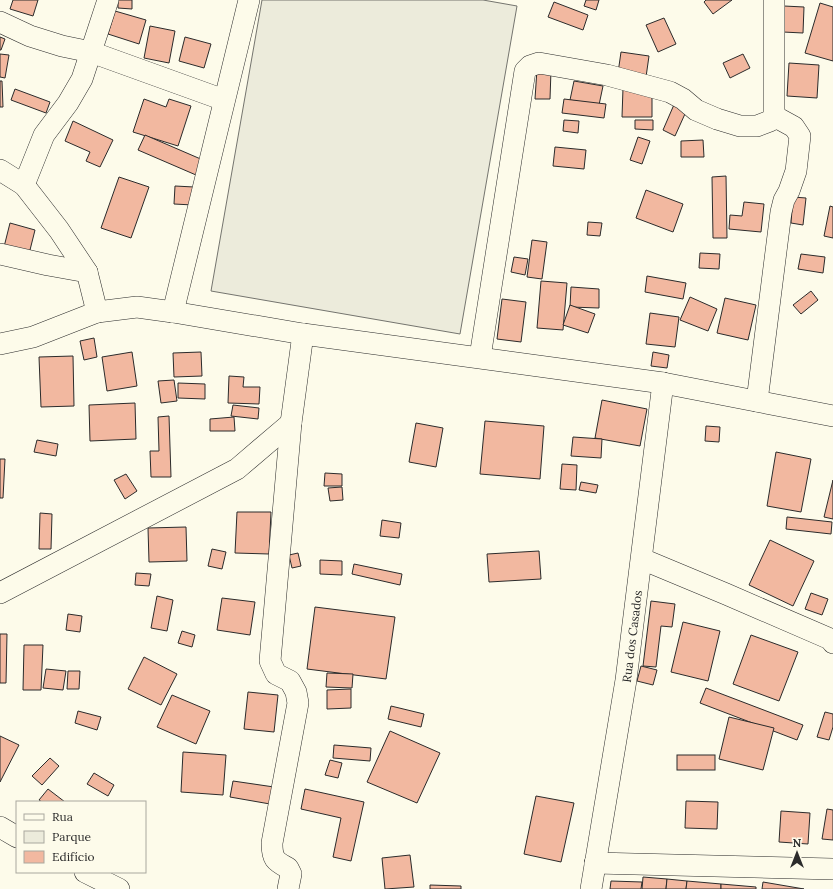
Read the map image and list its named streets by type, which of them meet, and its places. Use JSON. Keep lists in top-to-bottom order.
{
  "streets": {
    "street": ["Rua dos Casados"]
  },
  "legend": ["Rua", "Parque", "Edifício"],
  "north": "top"
}
